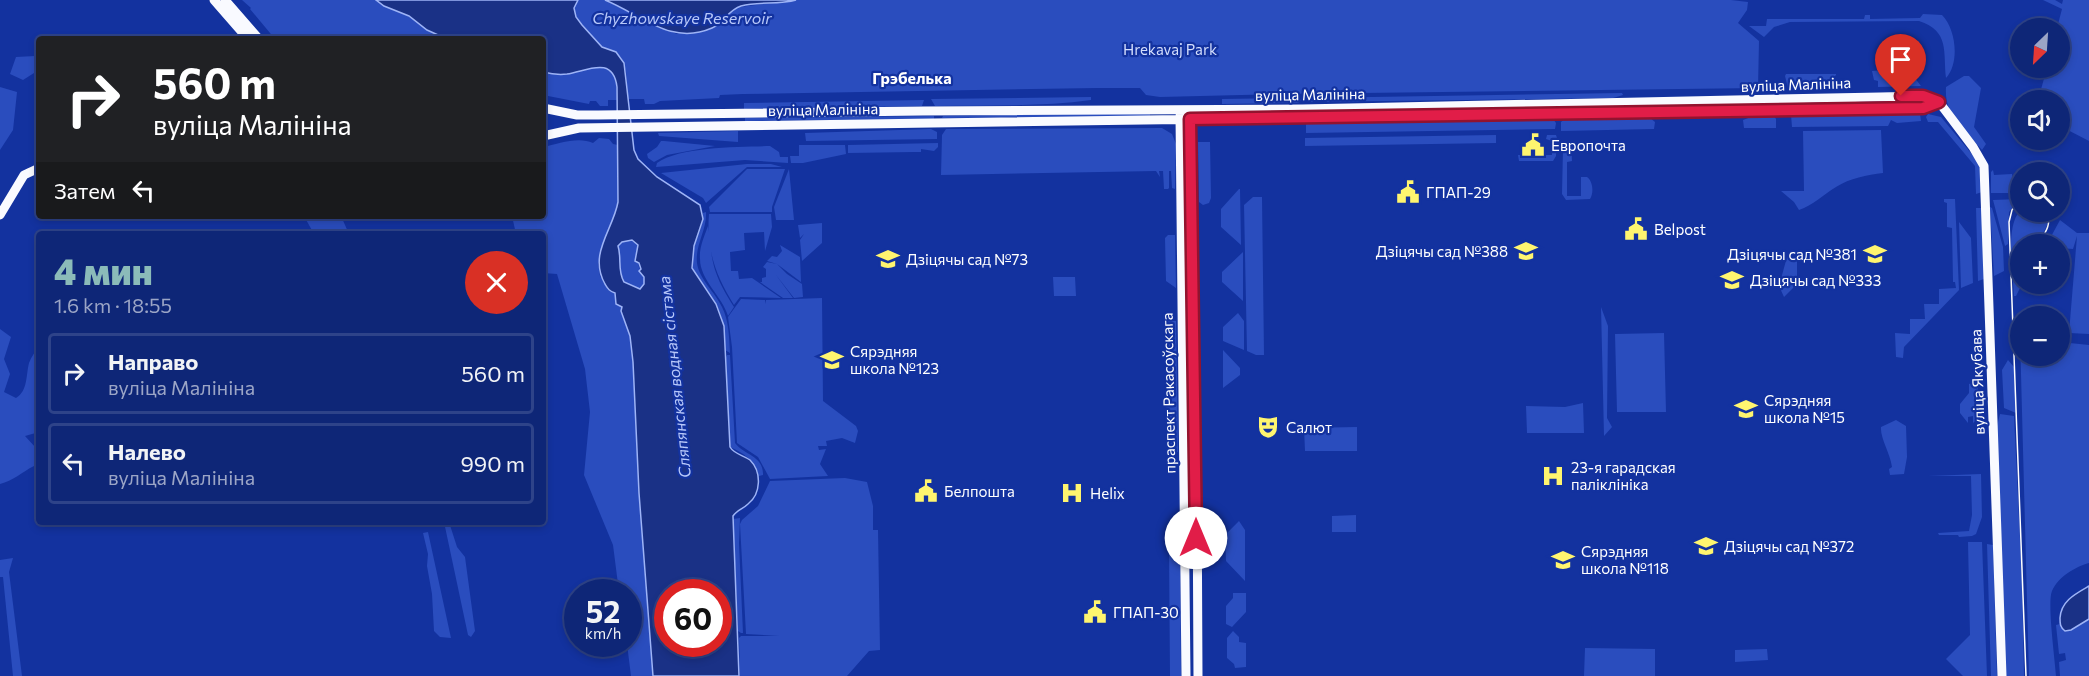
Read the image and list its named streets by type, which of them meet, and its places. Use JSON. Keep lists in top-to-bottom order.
{
  "streets": {
    "main road": ["вуліца Малініна", "вуліца Якубава", "праспект Ракасоўскага"]
  },
  "crossings": [
    ["вуліца Малініна", "вуліца Якубава"],
    ["вуліца Малініна", "праспект Ракасоўскага"]
  ],
  "districts": ["Грэбелька"],
  "water": ["Chyzhowskaye Reservoir", "Сляпянская водная сістэма"],
  "parks": ["Hrekavaj Park"],
  "places": {
    "public building": [
      "Европочта",
      "ГПАП-29",
      "Belpost",
      "Белпошта",
      "ГПАП-30"
    ],
    "school or university": [
      "Дзіцячы сад №388",
      "Дзіцячы сад №381",
      "Дзіцячы сад №73",
      "Дзіцячы сад №333",
      "Сярэдняя школа №123",
      "Сярэдняя школа №15",
      "Дзіцячы сад №372",
      "Сярэдняя школа №118"
    ],
    "theatre": ["Салют"],
    "hospital": ["23-я гарадская паліклініка", "Helix"]
  },
  "north": "bottom left",
  "page": {
    "map_buttons": ["+", "−"],
    "turn": ["560 m", "вуліца Малініна"],
    "then": "Затем",
    "heading": ["4 мин", "1.6 km · 18:55"],
    "list": [
      {
        "name": "Направо",
        "note": "вуліца Малініна",
        "value": "560 m"
      },
      {
        "name": "Налево",
        "note": "вуліца Малініна",
        "value": "990 m"
      }
    ],
    "speed": "52 km/h",
    "limit": "60"
  }
}
